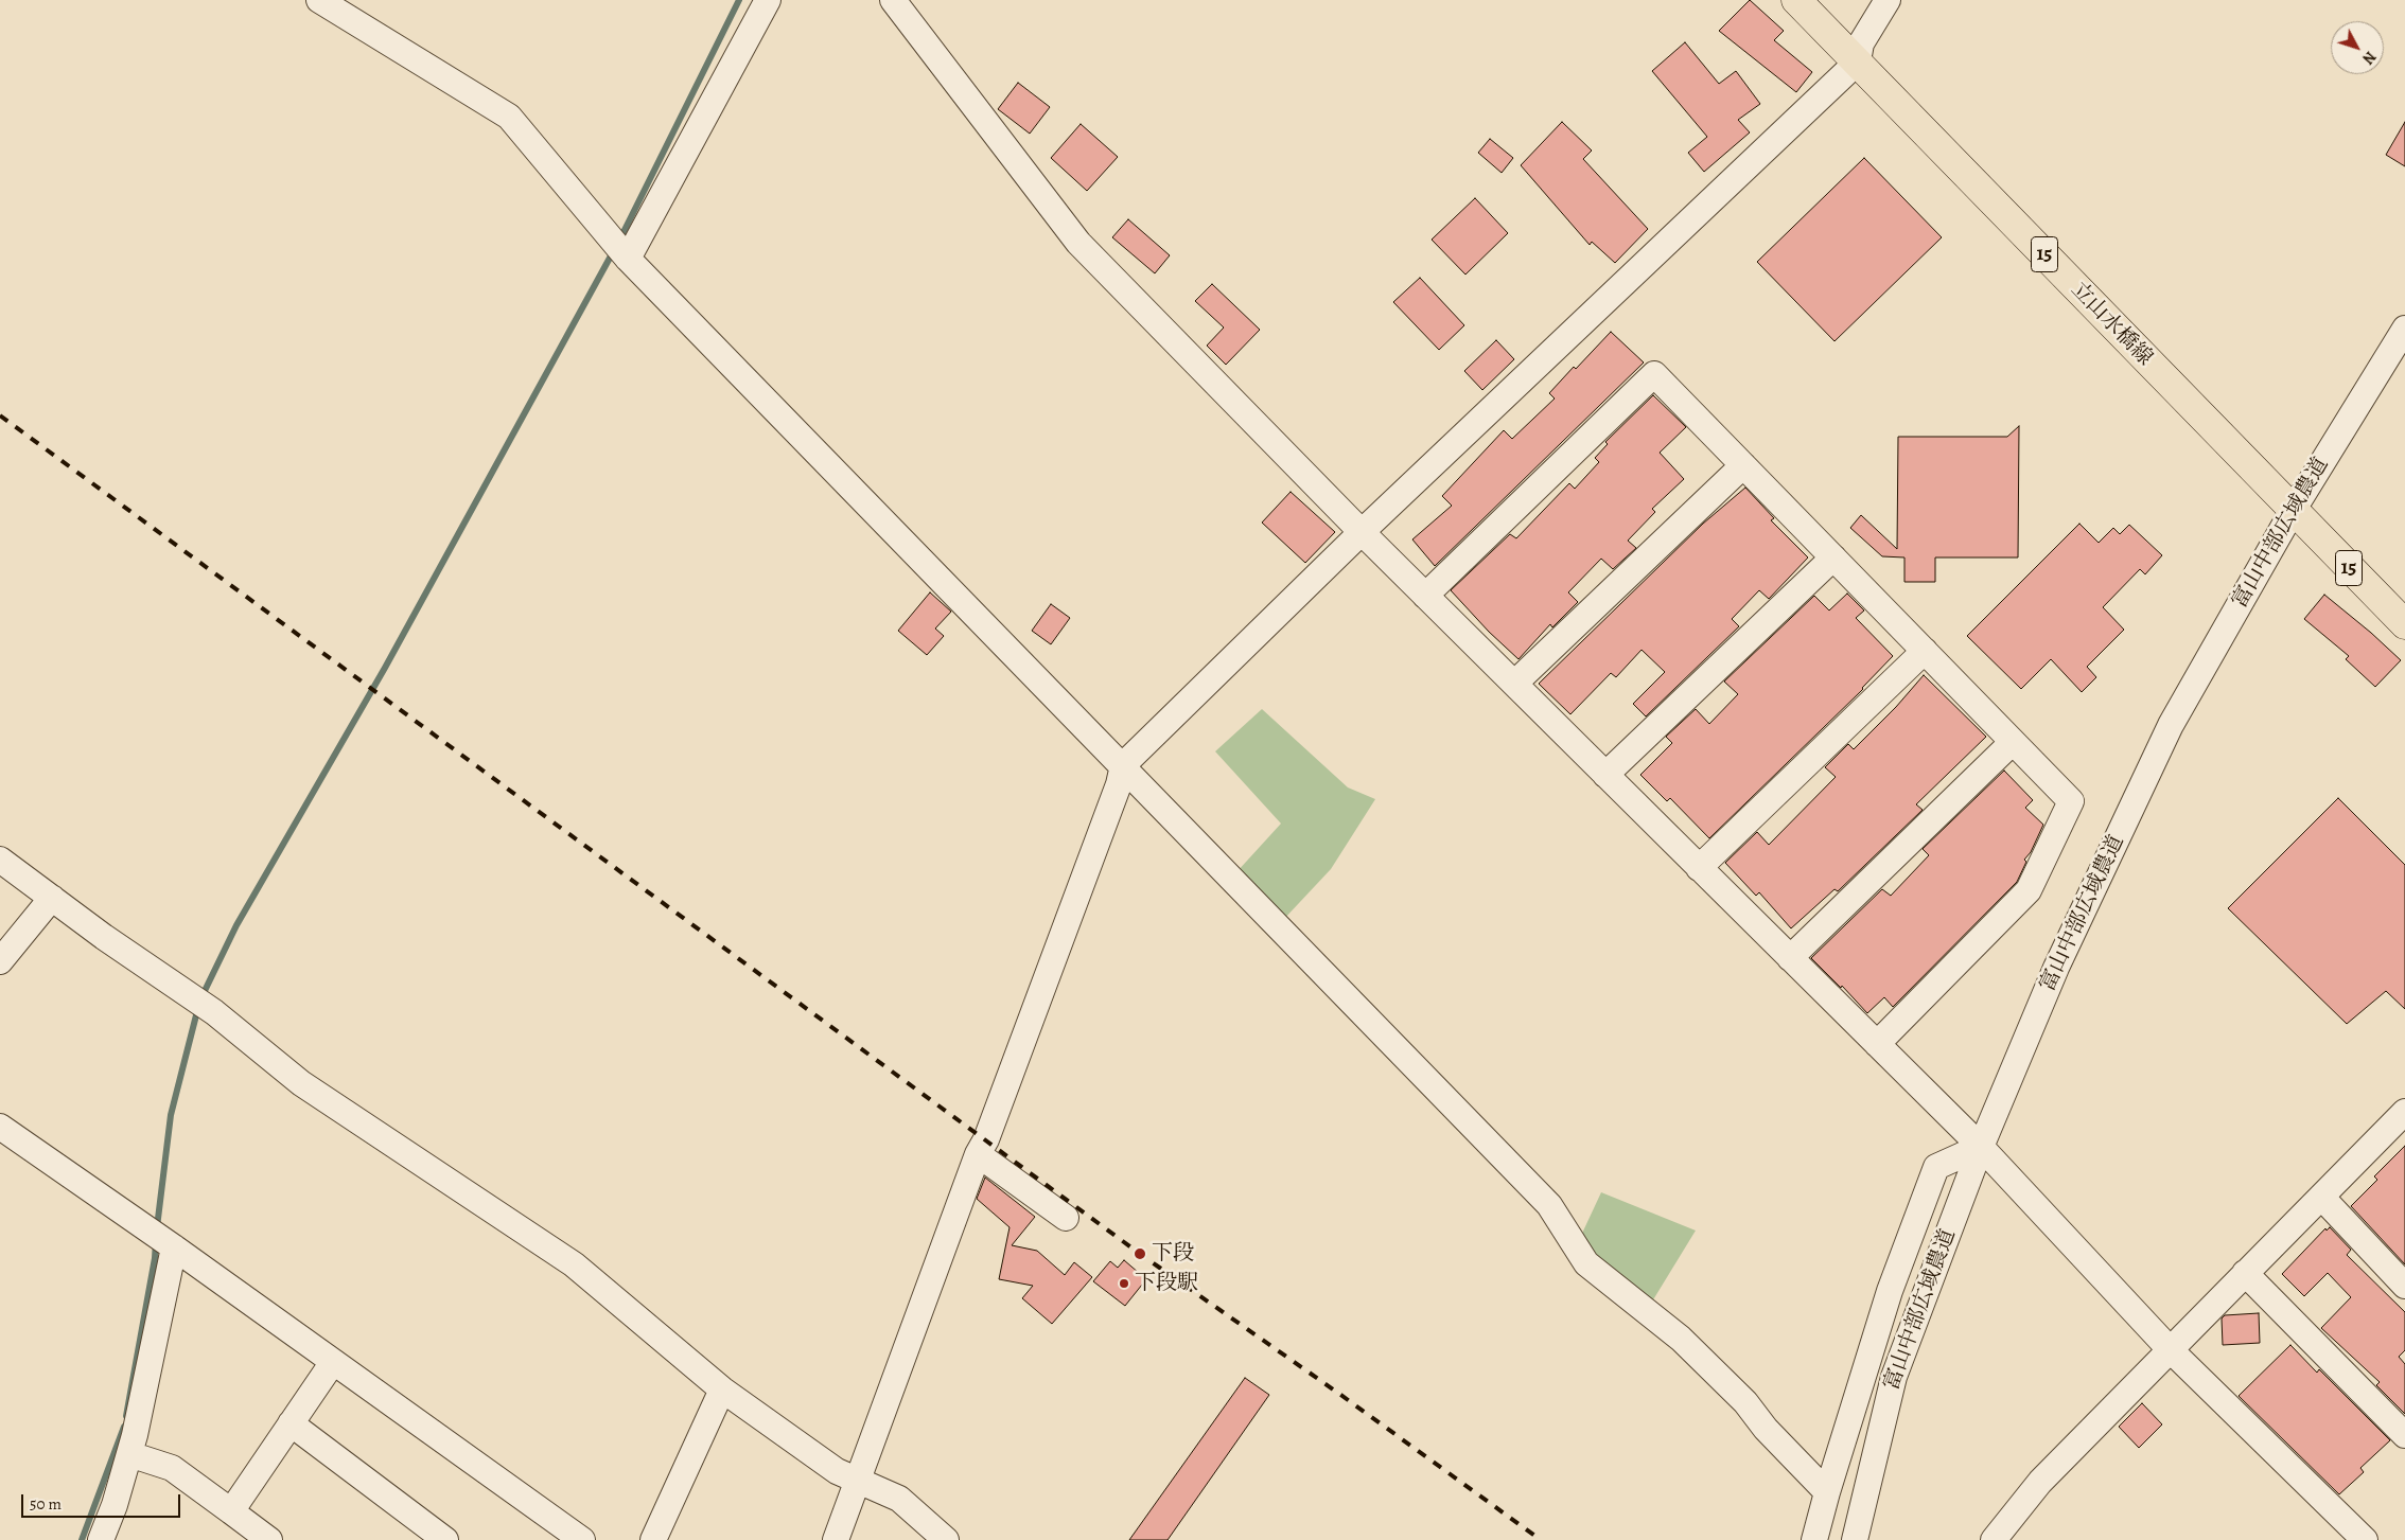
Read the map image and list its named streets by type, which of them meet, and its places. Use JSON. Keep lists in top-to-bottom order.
{
  "streets": {
    "main road": ["15", "立山水橋線"],
    "street": ["富山中部広域農道"]
  },
  "crossings": [
    ["立山水橋線", "富山中部広域農道"]
  ],
  "places": ["下段", "下段駅"],
  "scale_bar": "50 m",
  "north": "bottom right"
}
